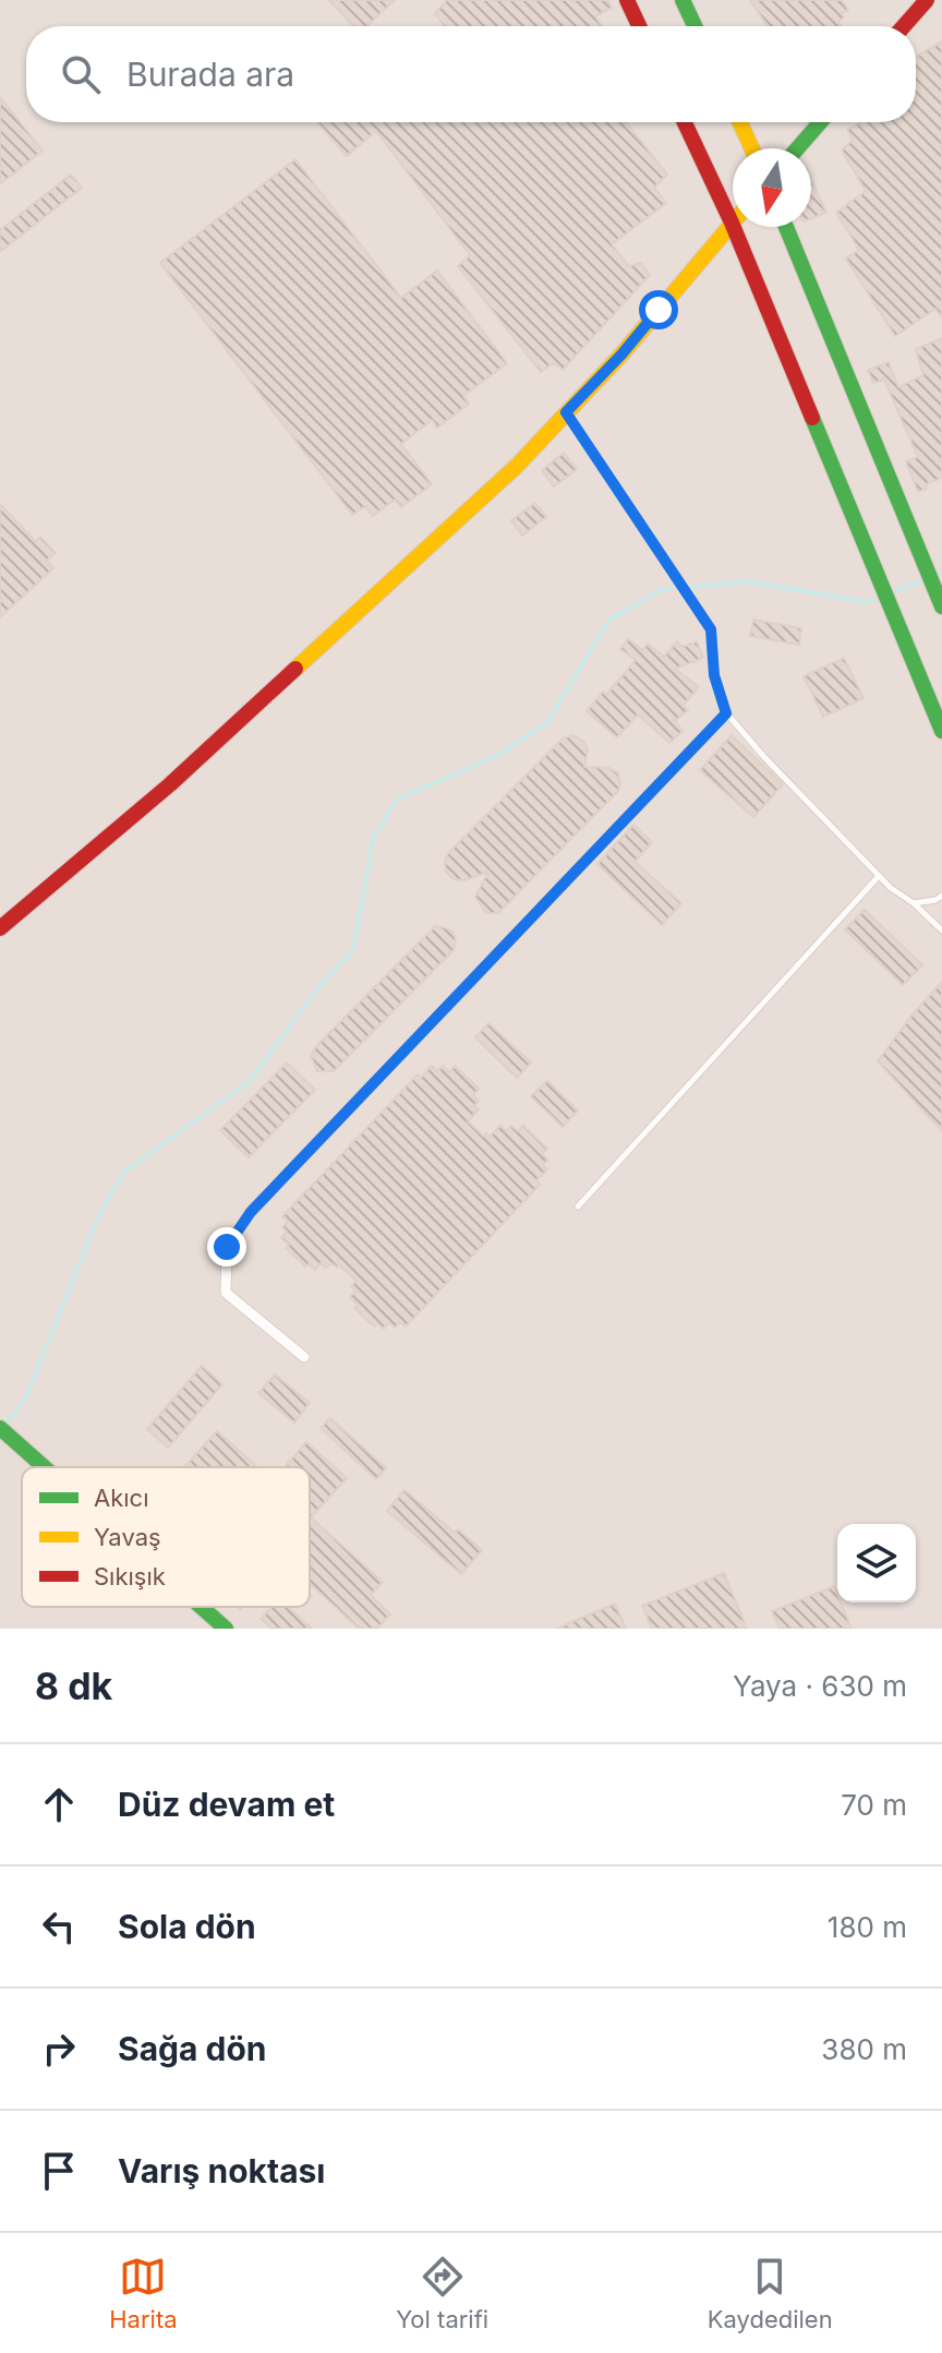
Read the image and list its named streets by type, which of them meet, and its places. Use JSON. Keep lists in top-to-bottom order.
{
  "legend": ["Akıcı", "Yavaş", "Sıkışık"],
  "north": "bottom",
  "page": {
    "search": "Burada ara",
    "heading": ["8 dk", "Yaya · 630 m"],
    "list": [
      ["Düz devam et", "70 m"],
      ["Sola dön", "180 m"],
      ["Sağa dön", "380 m"],
      "Varış noktası"
    ],
    "nav": ["Harita", "Yol tarifi", "Kaydedilen"]
  }
}
